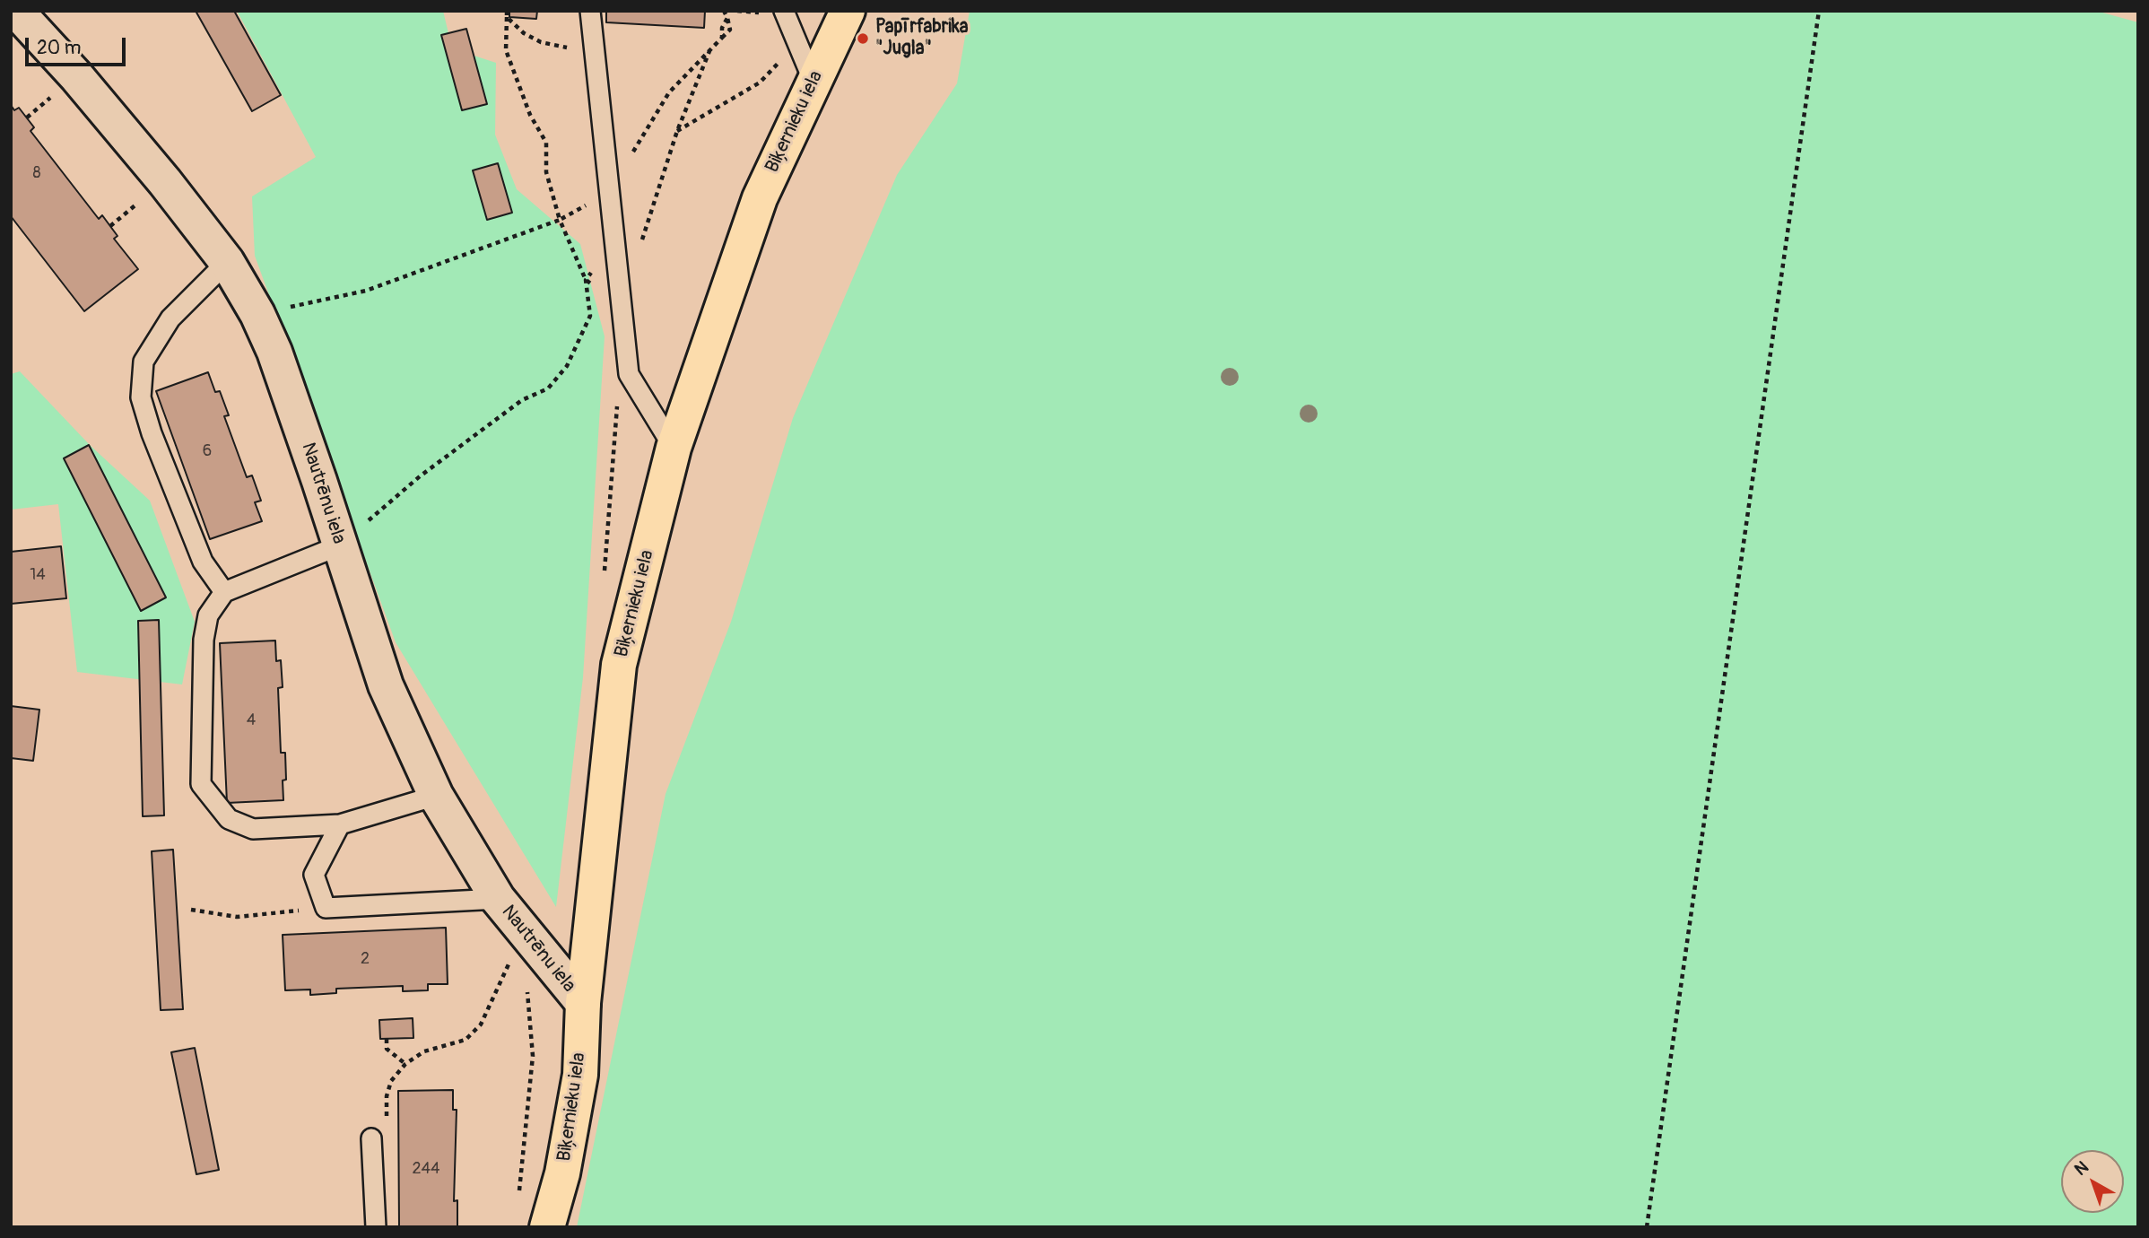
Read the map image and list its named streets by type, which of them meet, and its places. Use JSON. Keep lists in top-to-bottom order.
{
  "streets": {
    "main road": ["Biķernieku iela"],
    "street": ["Nautrēnu iela"]
  },
  "crossings": [
    ["Biķernieku iela", "Nautrēnu iela"]
  ],
  "places": ["Papīrfabrika \"Jugla\""],
  "house_numbers": [
    "8",
    "6",
    "14",
    "4",
    "2",
    "244"
  ],
  "scale_bar": "20 m",
  "north": "top left"
}
